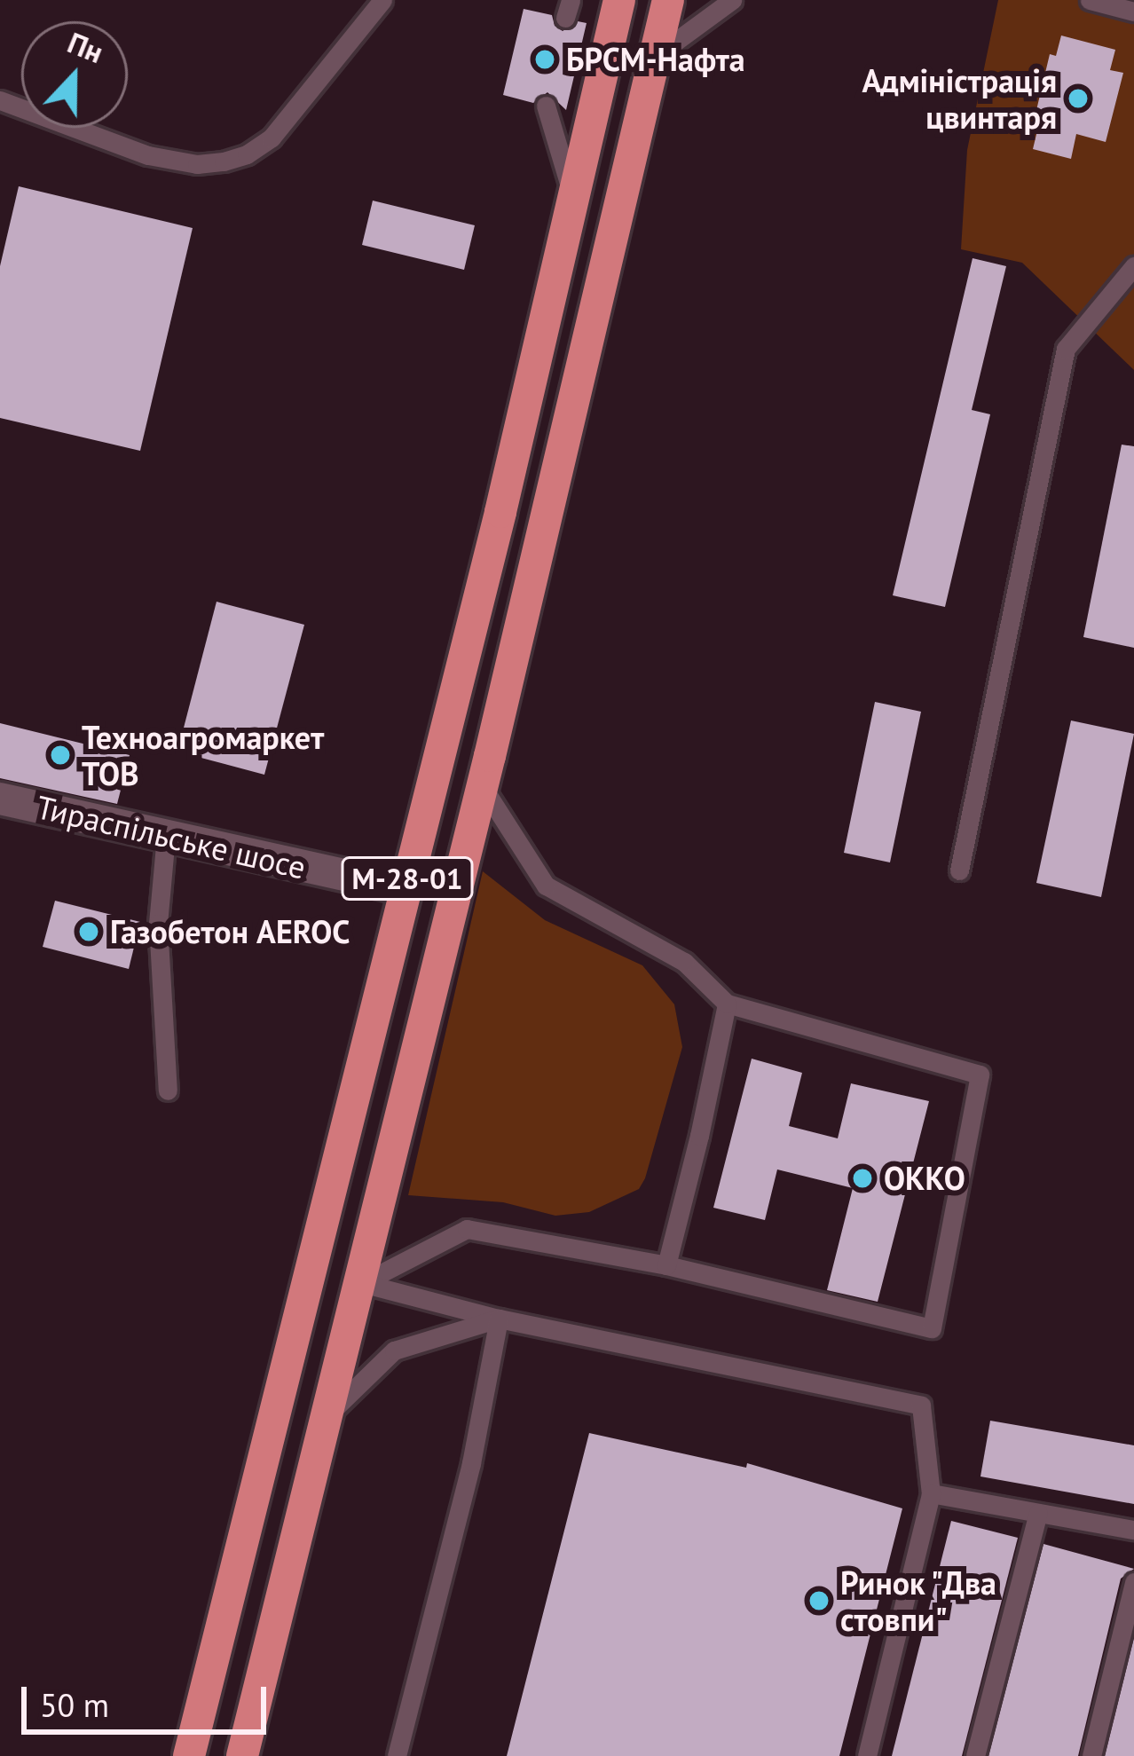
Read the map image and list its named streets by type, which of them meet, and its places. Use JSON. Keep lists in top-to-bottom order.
{
  "streets": {
    "highway": ["М-28-01"],
    "street": ["Тираспільське шосе"]
  },
  "crossings": [
    ["Тираспільське шосе", "М-28-01"]
  ],
  "places": [
    "БРСМ-Нафта",
    "Адміністрація цвинтаря",
    "Техноагромаркет ТОВ",
    "Газобетон AEROC",
    "ОККО",
    "Ринок \"Два стовпи\""
  ],
  "scale_bar": "50 m",
  "north": "top"
}
